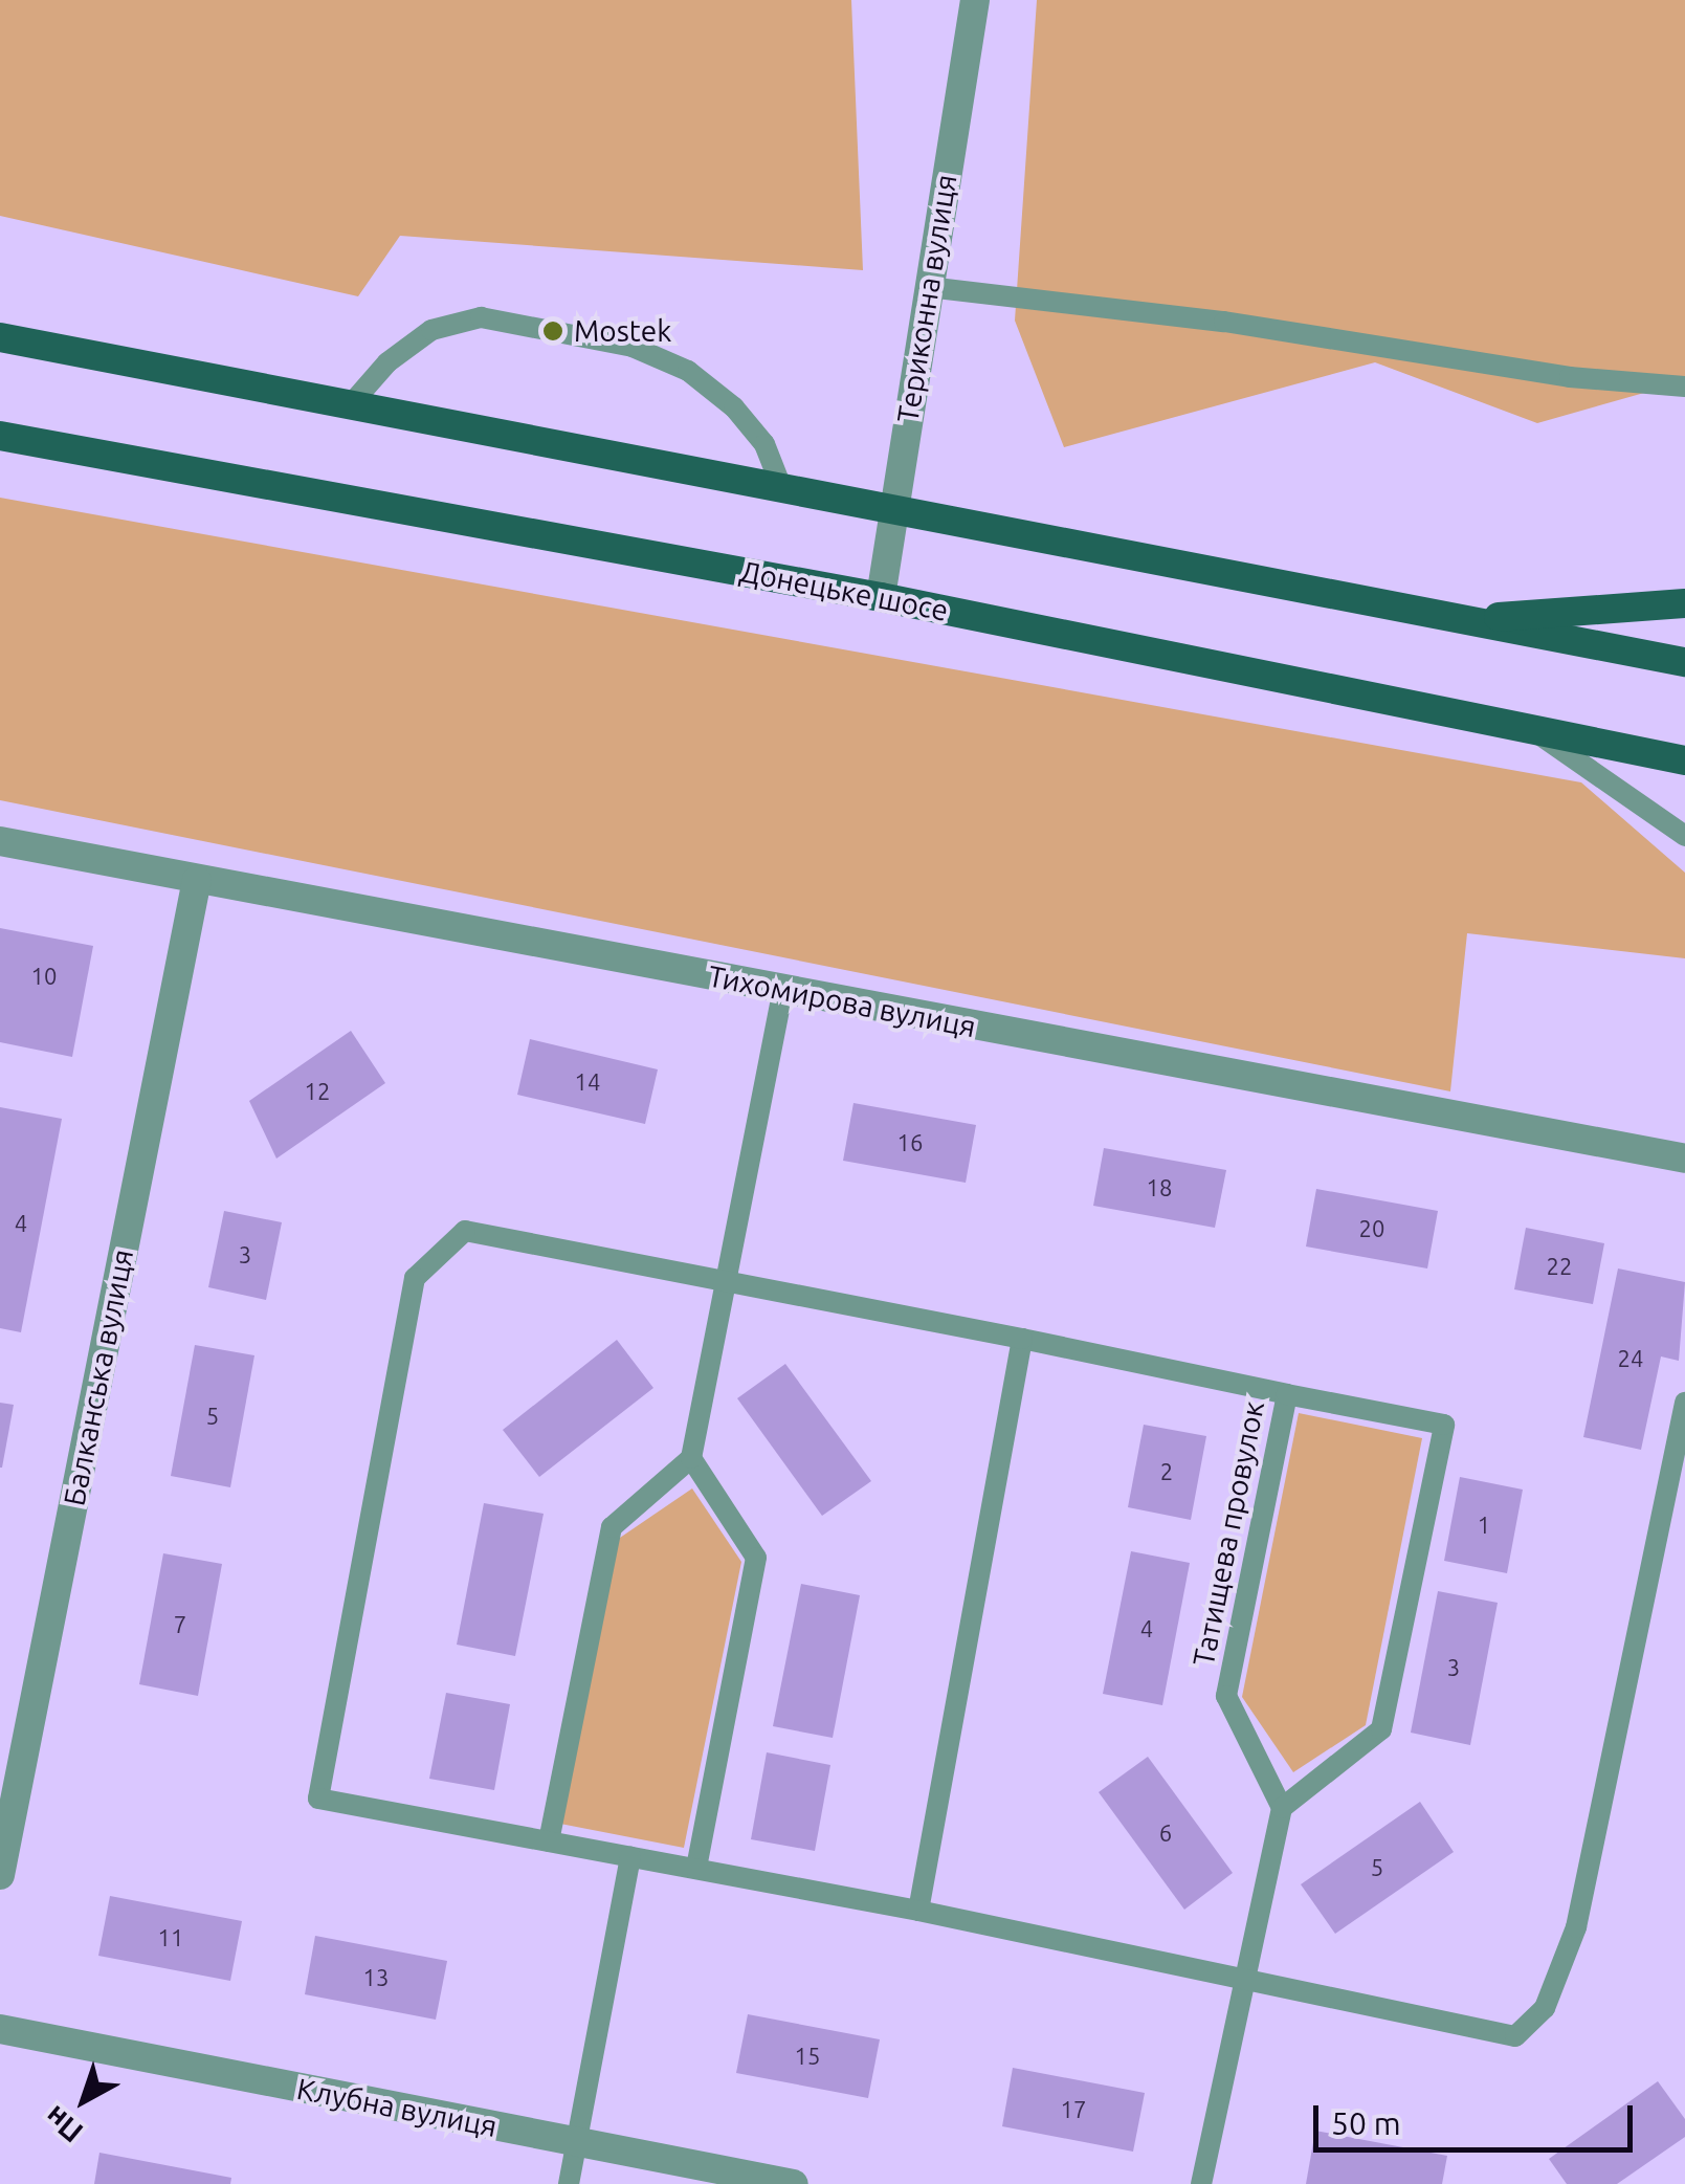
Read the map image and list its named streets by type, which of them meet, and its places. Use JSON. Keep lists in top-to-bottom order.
{
  "streets": {
    "main road": ["Донецьке шосе"],
    "street": [
      "Териконна вулиця",
      "Тихомирова вулиця",
      "Балканська вулиця",
      "Клубна вулиця"
    ],
    "lane": ["Татищева провулок"]
  },
  "crossings": [
    ["Териконна вулиця", "Донецьке шосе"],
    ["Тихомирова вулиця", "Балканська вулиця"]
  ],
  "places": ["Mostek"],
  "house_numbers": [
    "10",
    "14",
    "12",
    "16",
    "18",
    "4",
    "20",
    "3",
    "22",
    "24",
    "5",
    "2",
    "1",
    "7",
    "4",
    "3",
    "6",
    "5",
    "11",
    "13",
    "15",
    "17"
  ],
  "scale_bar": "50 m",
  "north": "bottom left"
}
